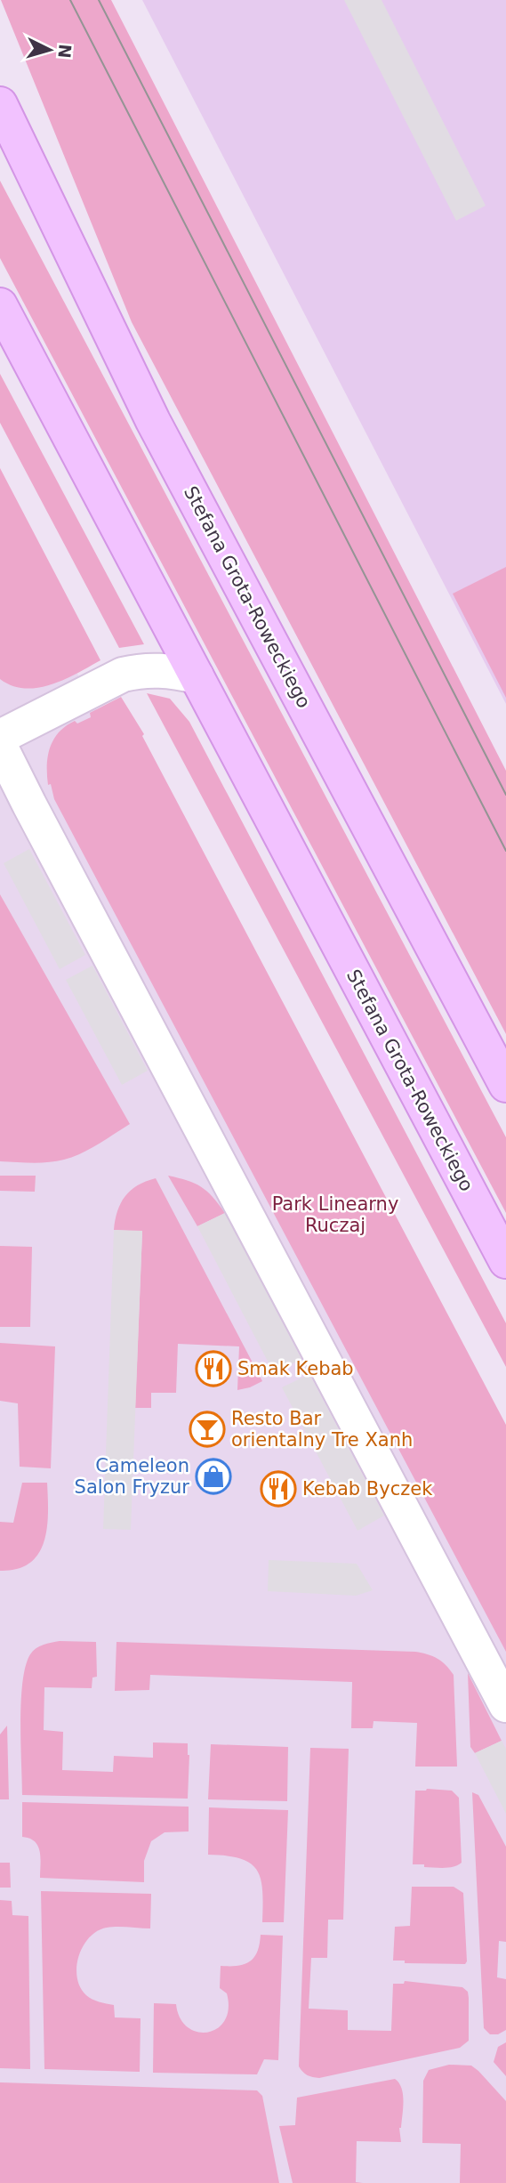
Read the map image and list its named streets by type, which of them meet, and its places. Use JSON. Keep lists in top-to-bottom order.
{
  "streets": {
    "main road": ["Stefana Grota-Roweckiego"]
  },
  "parks": ["Park Linearny Ruczaj"],
  "places": {
    "restaurant": ["Smak Kebab", "Kebab Byczek"],
    "bar": ["Resto Bar orientalny Tre Xanh"],
    "shop": ["Cameleon Salon Fryzur"]
  },
  "north": "right"
}
